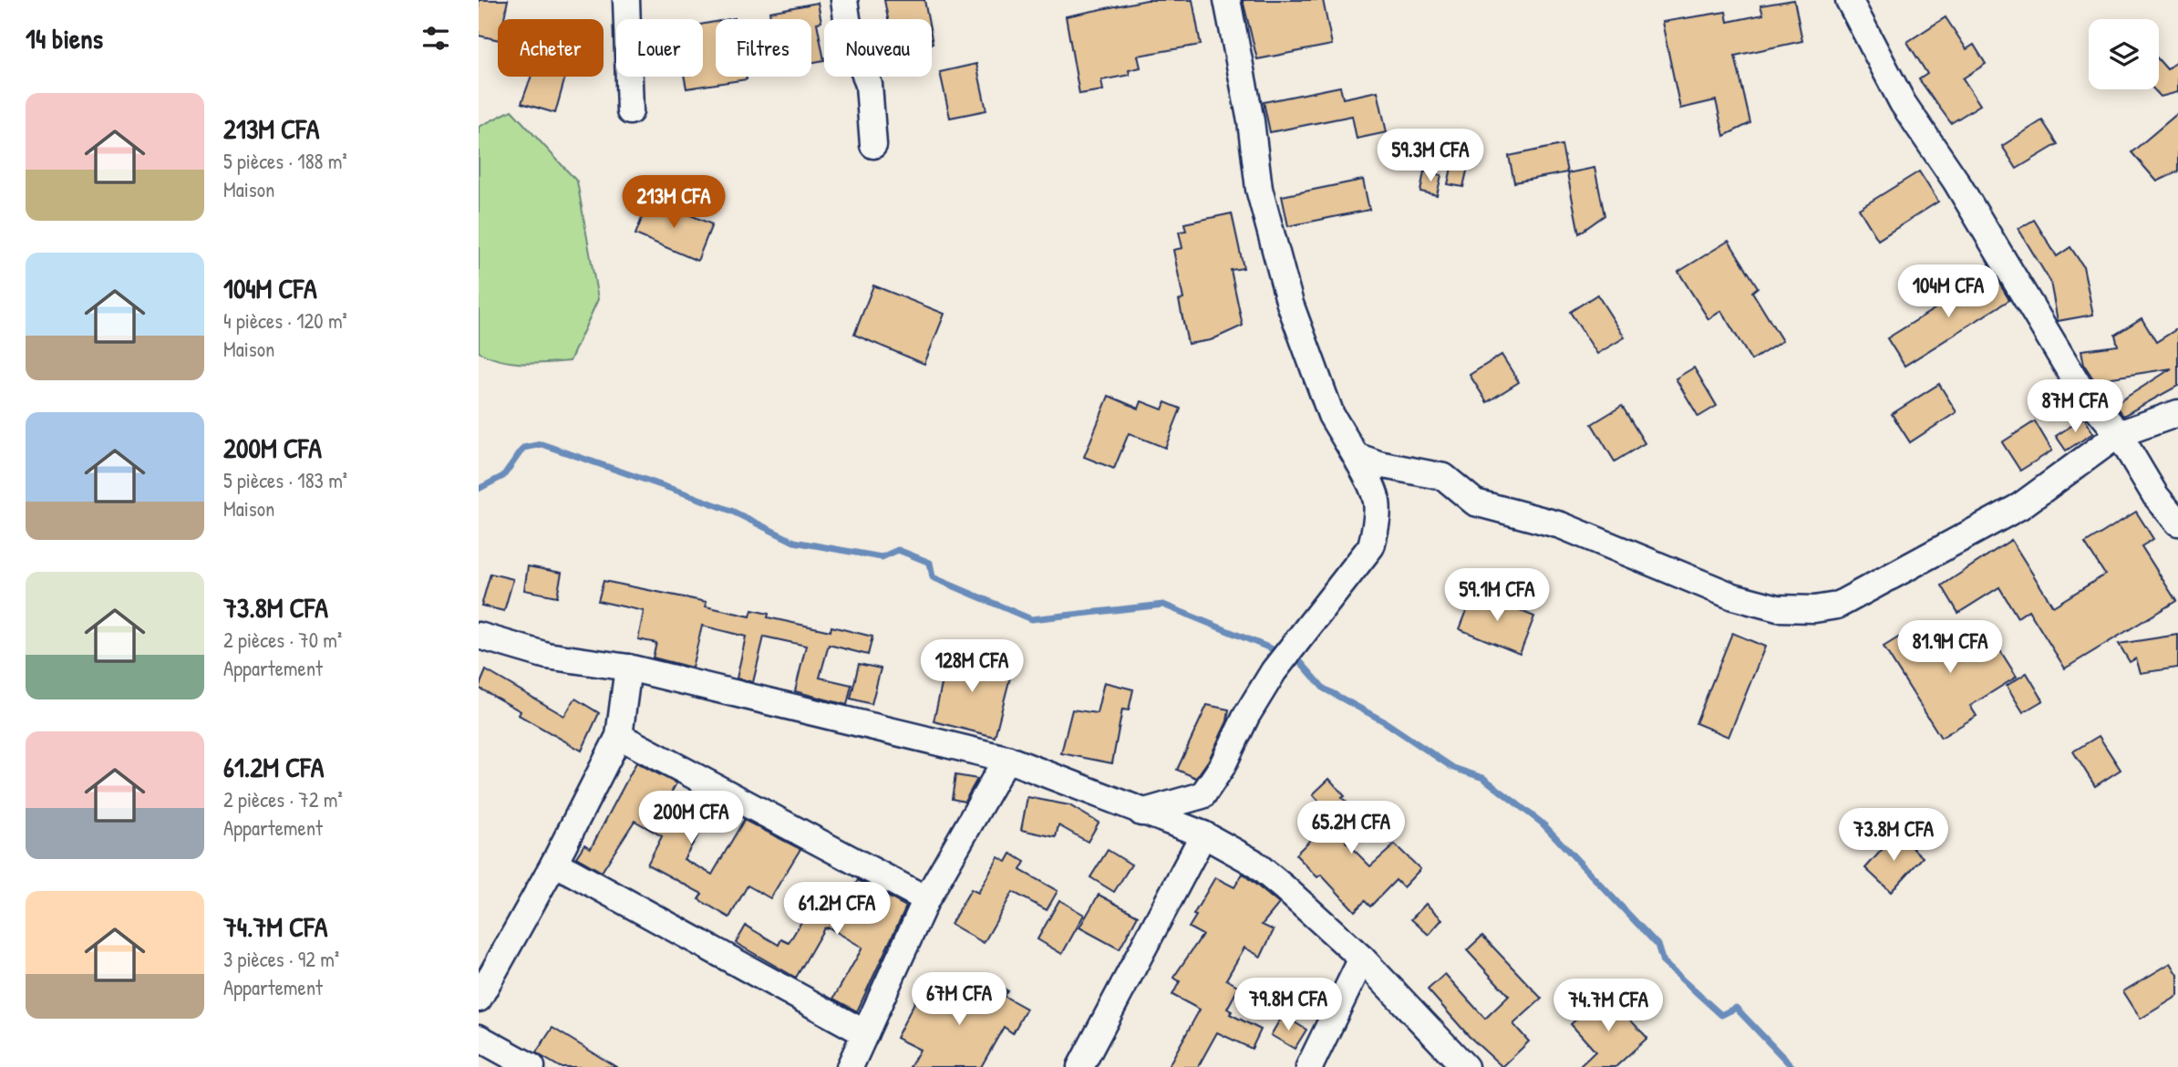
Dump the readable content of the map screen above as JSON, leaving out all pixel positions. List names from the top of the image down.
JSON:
{
  "page": {
    "heading": "14 biens",
    "chip": [
      "Acheter",
      "Louer",
      "Filtres",
      "Nouveau"
    ],
    "list": [
      {
        "name": "213M CFA",
        "note": "5 pièces · 188 m² · Maison"
      },
      {
        "name": "104M CFA",
        "note": "4 pièces · 120 m² · Maison"
      },
      {
        "name": "200M CFA",
        "note": "5 pièces · 183 m² · Maison"
      },
      {
        "name": "73.8M CFA",
        "note": "2 pièces · 70 m² · Appartement"
      },
      {
        "name": "61.2M CFA",
        "note": "2 pièces · 72 m² · Appartement"
      },
      {
        "name": "74.7M CFA",
        "note": "3 pièces · 92 m² · Appartement"
      }
    ],
    "price": [
      "59.3M CFA",
      "213M CFA",
      "104M CFA",
      "87M CFA",
      "59.1M CFA",
      "81.9M CFA",
      "128M CFA",
      "200M CFA",
      "65.2M CFA",
      "73.8M CFA",
      "61.2M CFA",
      "67M CFA",
      "79.8M CFA",
      "74.7M CFA"
    ]
  }
}
